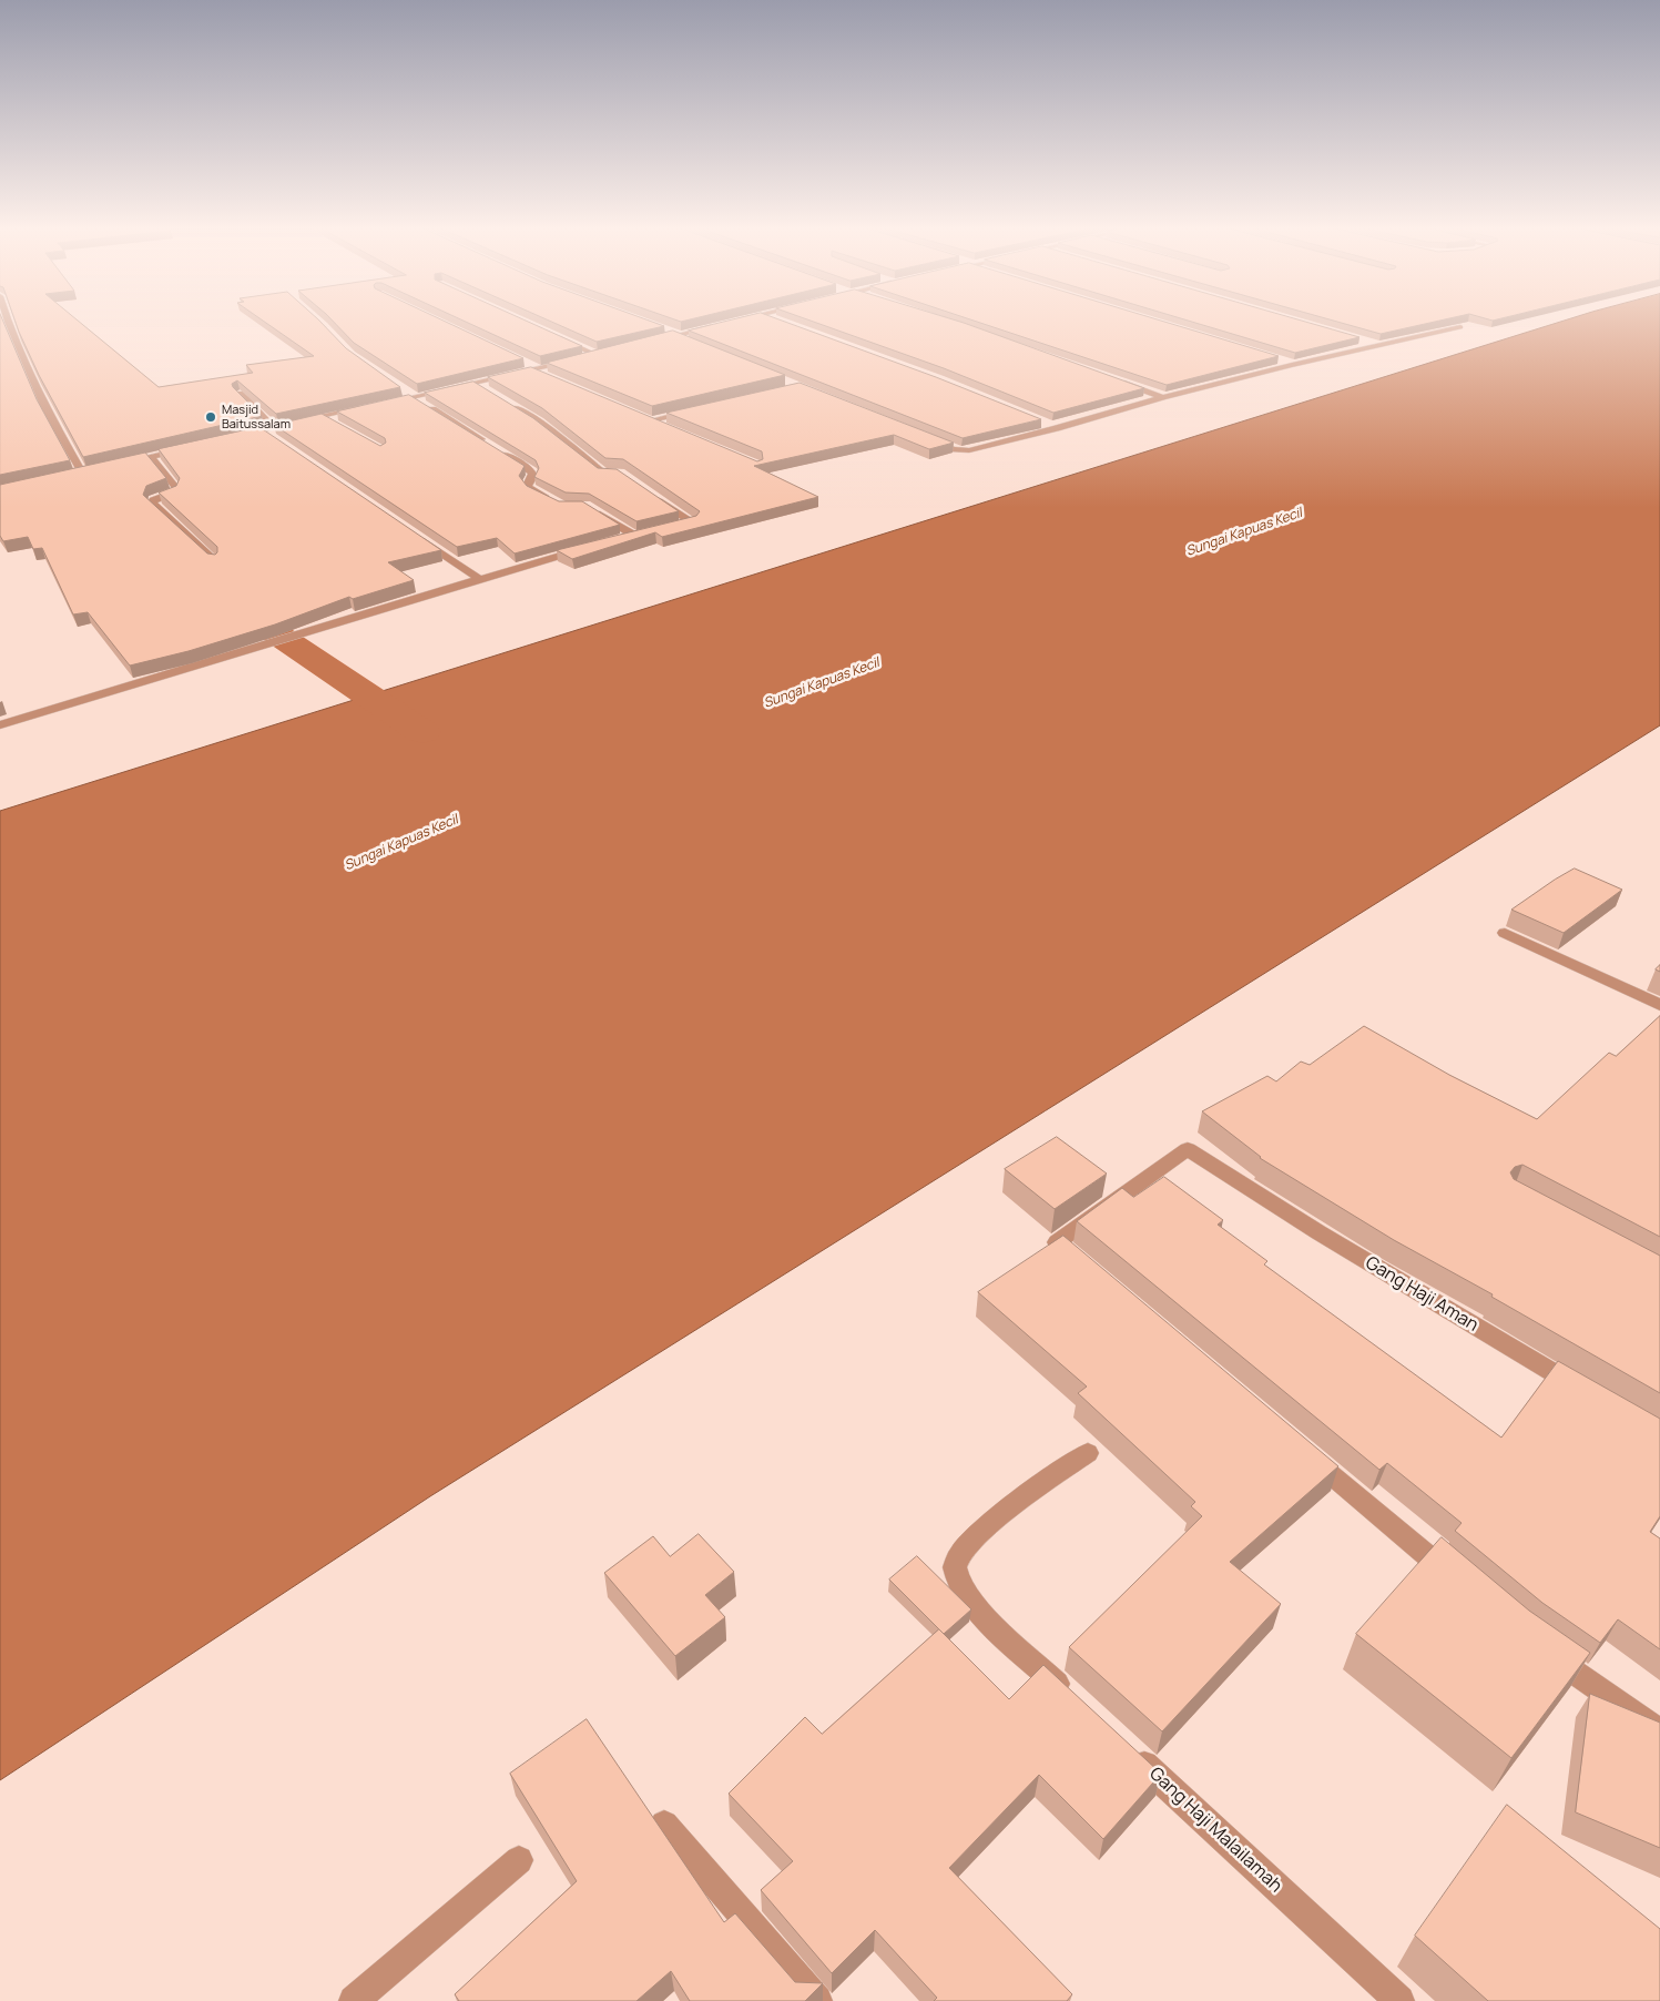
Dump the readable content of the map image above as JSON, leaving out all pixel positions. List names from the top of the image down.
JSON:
{
  "streets": {
    "street": ["Gang Haji Aman", "Gang Haji Malailamah"]
  },
  "water": ["Sungai Kapuas Kecil"],
  "places": ["Masjid Baitussalam"]
}
